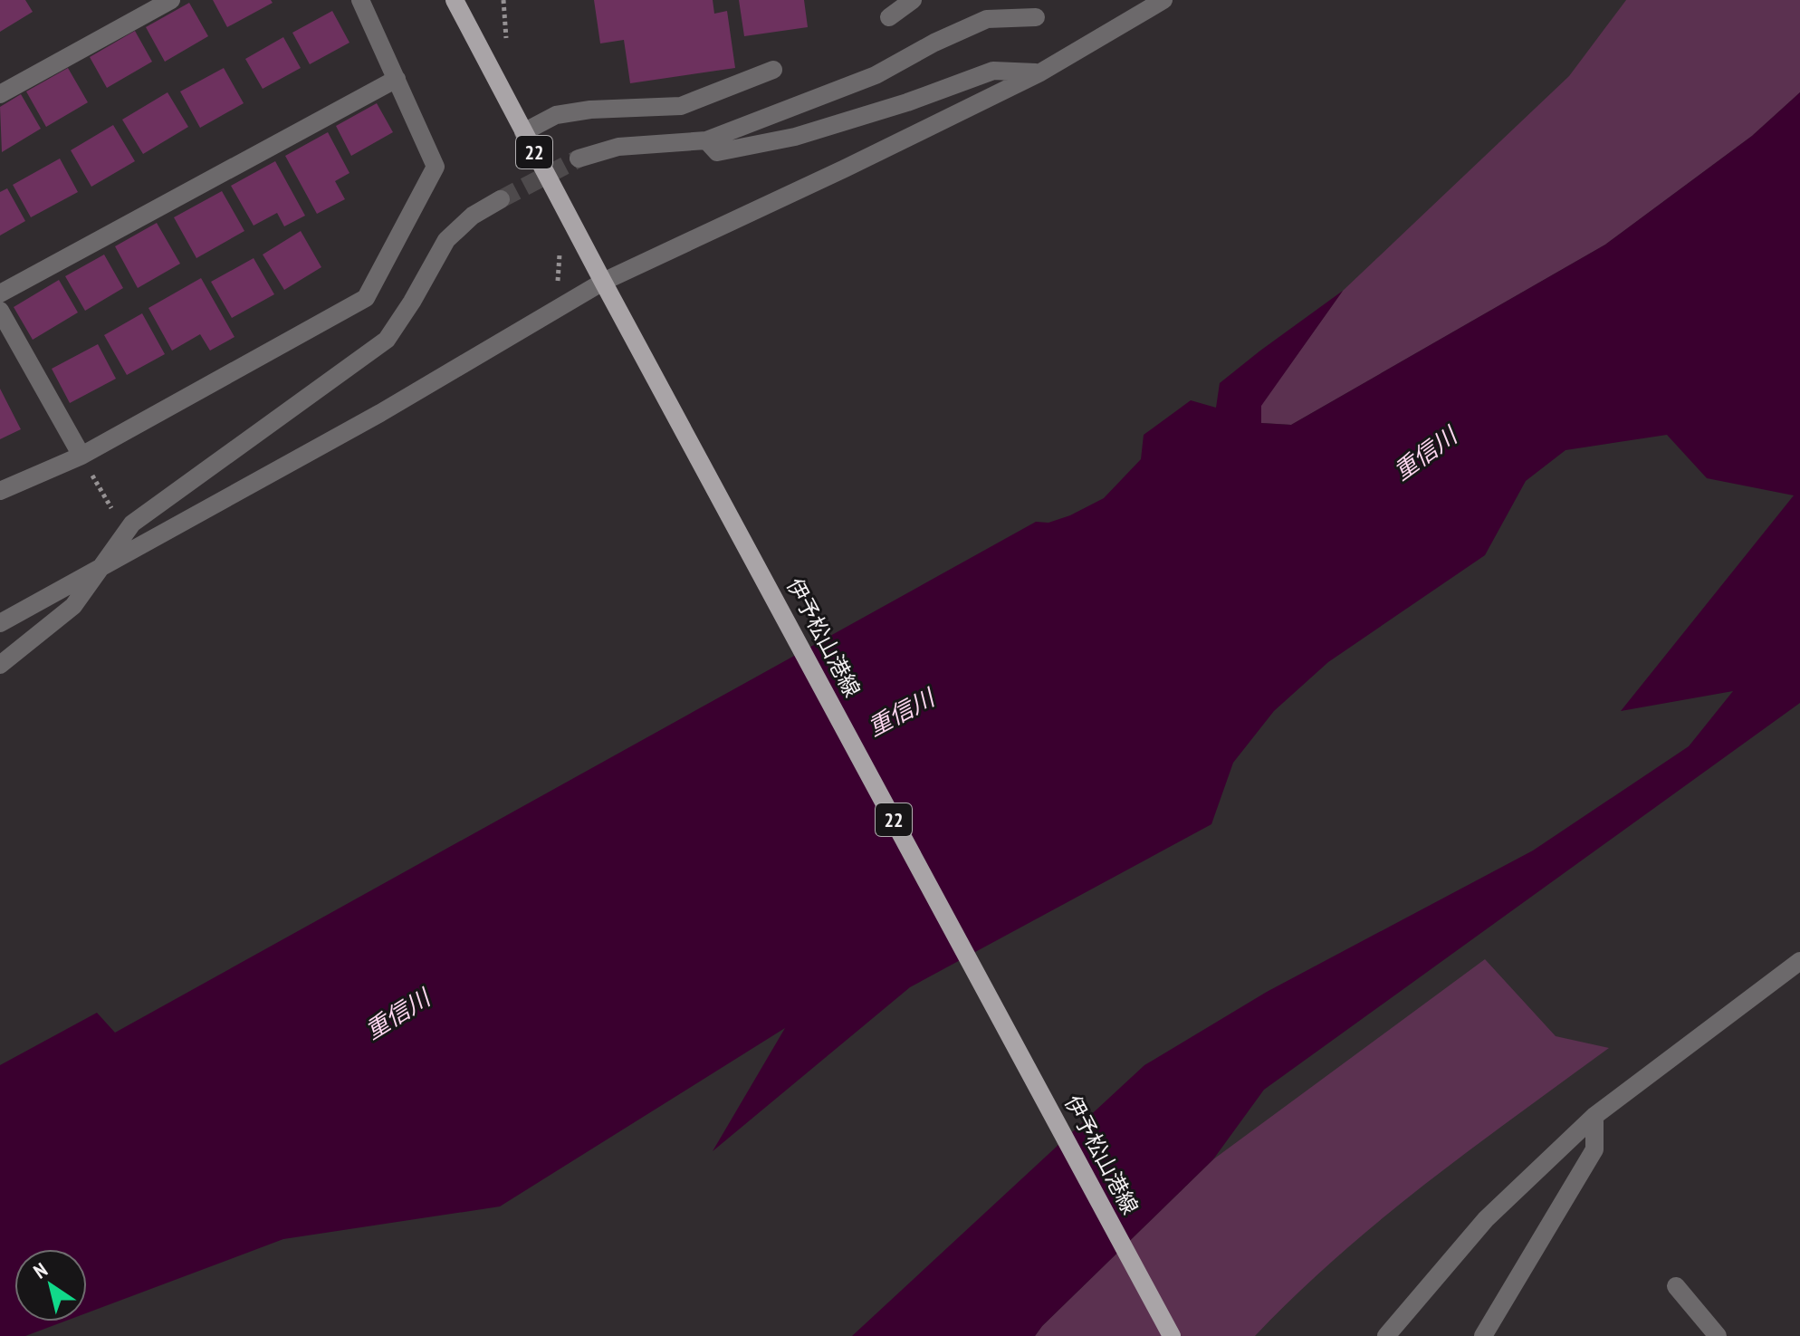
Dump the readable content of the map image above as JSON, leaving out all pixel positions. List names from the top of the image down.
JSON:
{
  "streets": {
    "main road": ["22", "伊予松山港線"]
  },
  "water": ["重信川"],
  "north": "top left"
}
